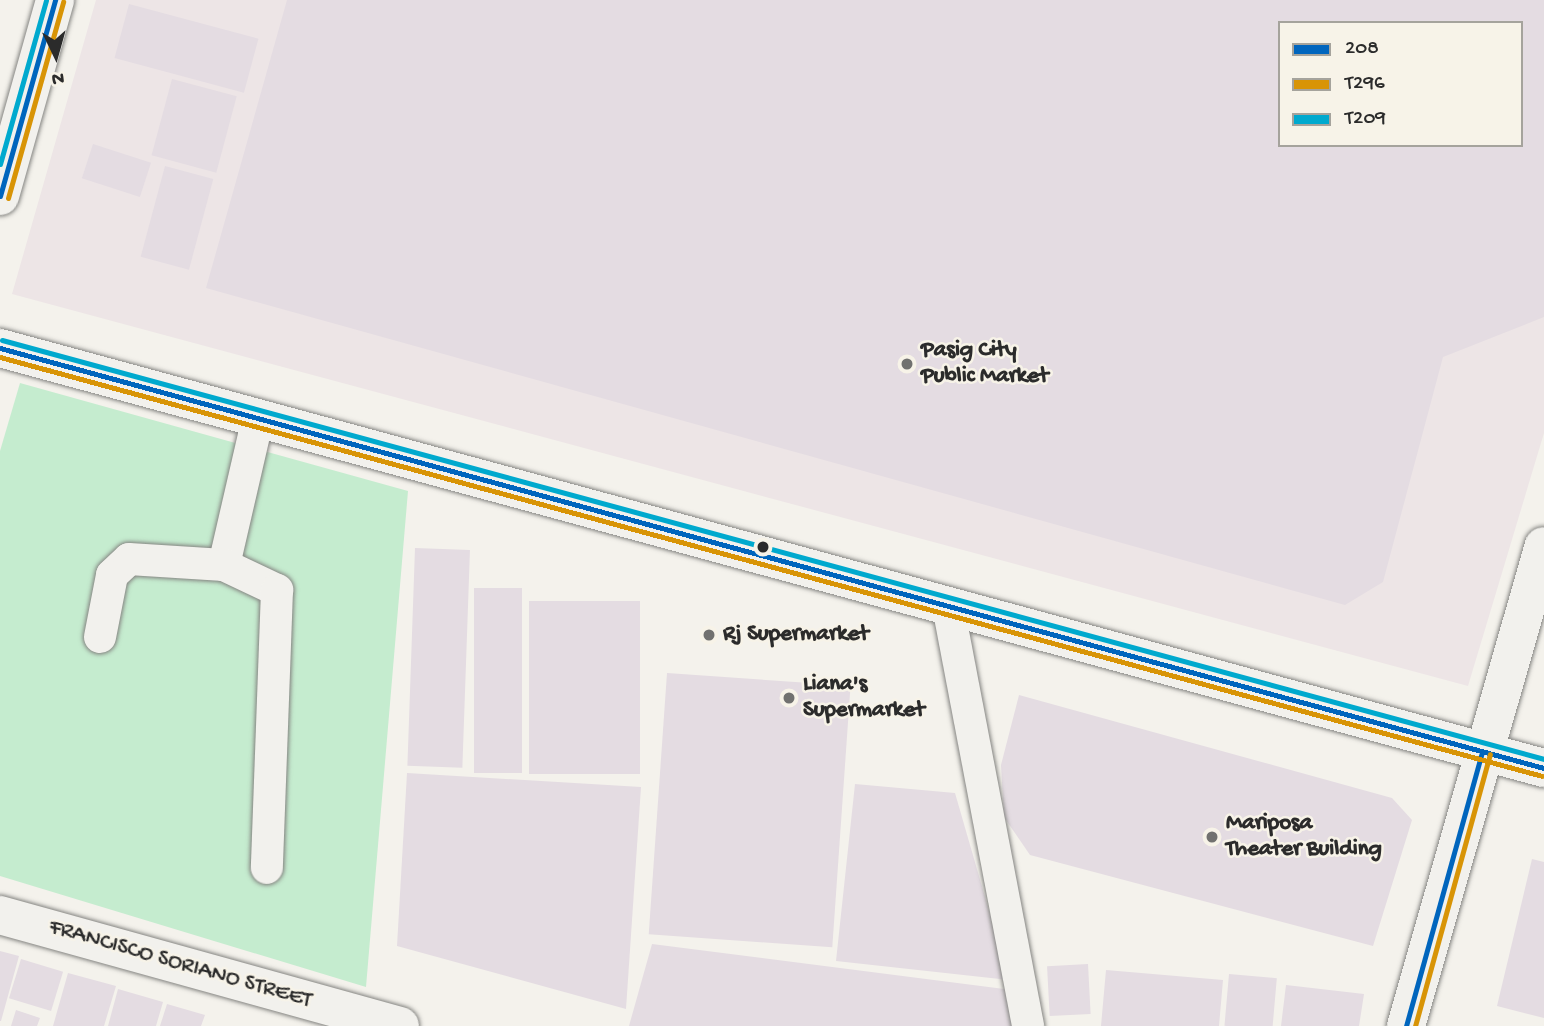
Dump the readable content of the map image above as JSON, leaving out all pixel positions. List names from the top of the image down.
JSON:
{
  "streets": {
    "main road": ["FRANCISCO SORIANO STREET"]
  },
  "places": [
    "Pasig City Public Market",
    "Rj Supermarket",
    "Liana's Supermarket",
    "Mariposa Theater Building"
  ],
  "lines": ["transit line 208", "transit line T209", "transit line T296"],
  "legend": ["208", "T296", "T209"],
  "north": "bottom"
}
